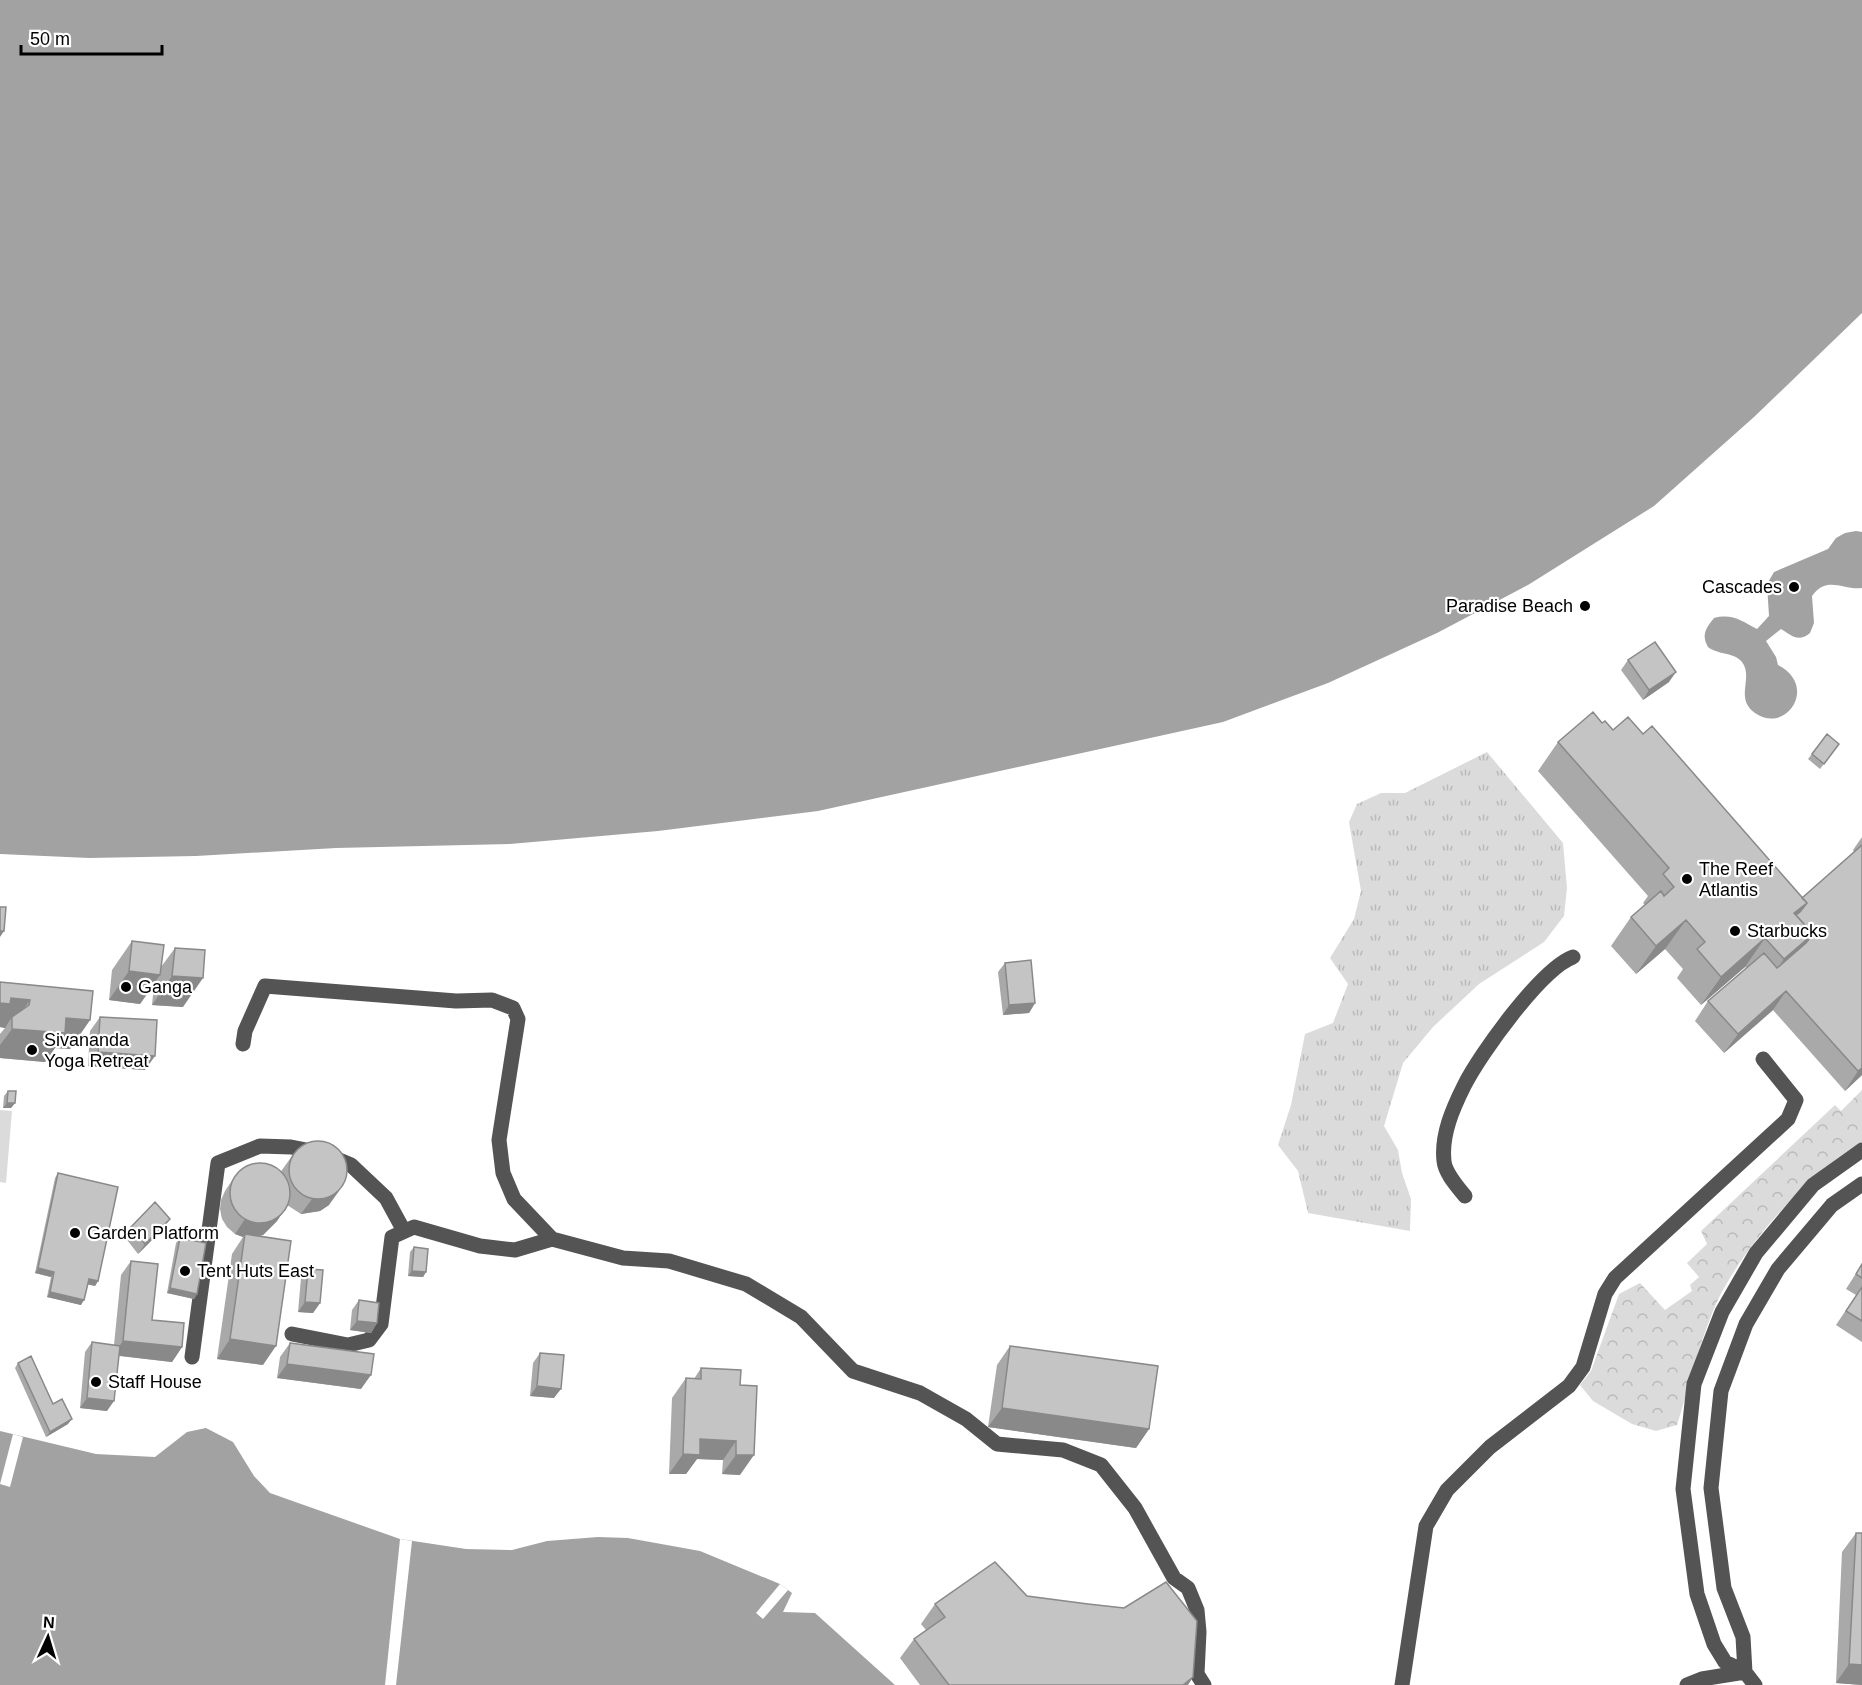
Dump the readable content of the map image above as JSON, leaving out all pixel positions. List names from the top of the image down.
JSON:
{
  "places": [
    "Cascades",
    "Paradise Beach",
    "The Reef Atlantis",
    "Starbucks",
    "Ganga",
    "Sivananda Yoga Retreat",
    "Garden Platform",
    "Tent Huts East",
    "Staff House"
  ],
  "scale_bar": "50 m",
  "north": "top"
}
